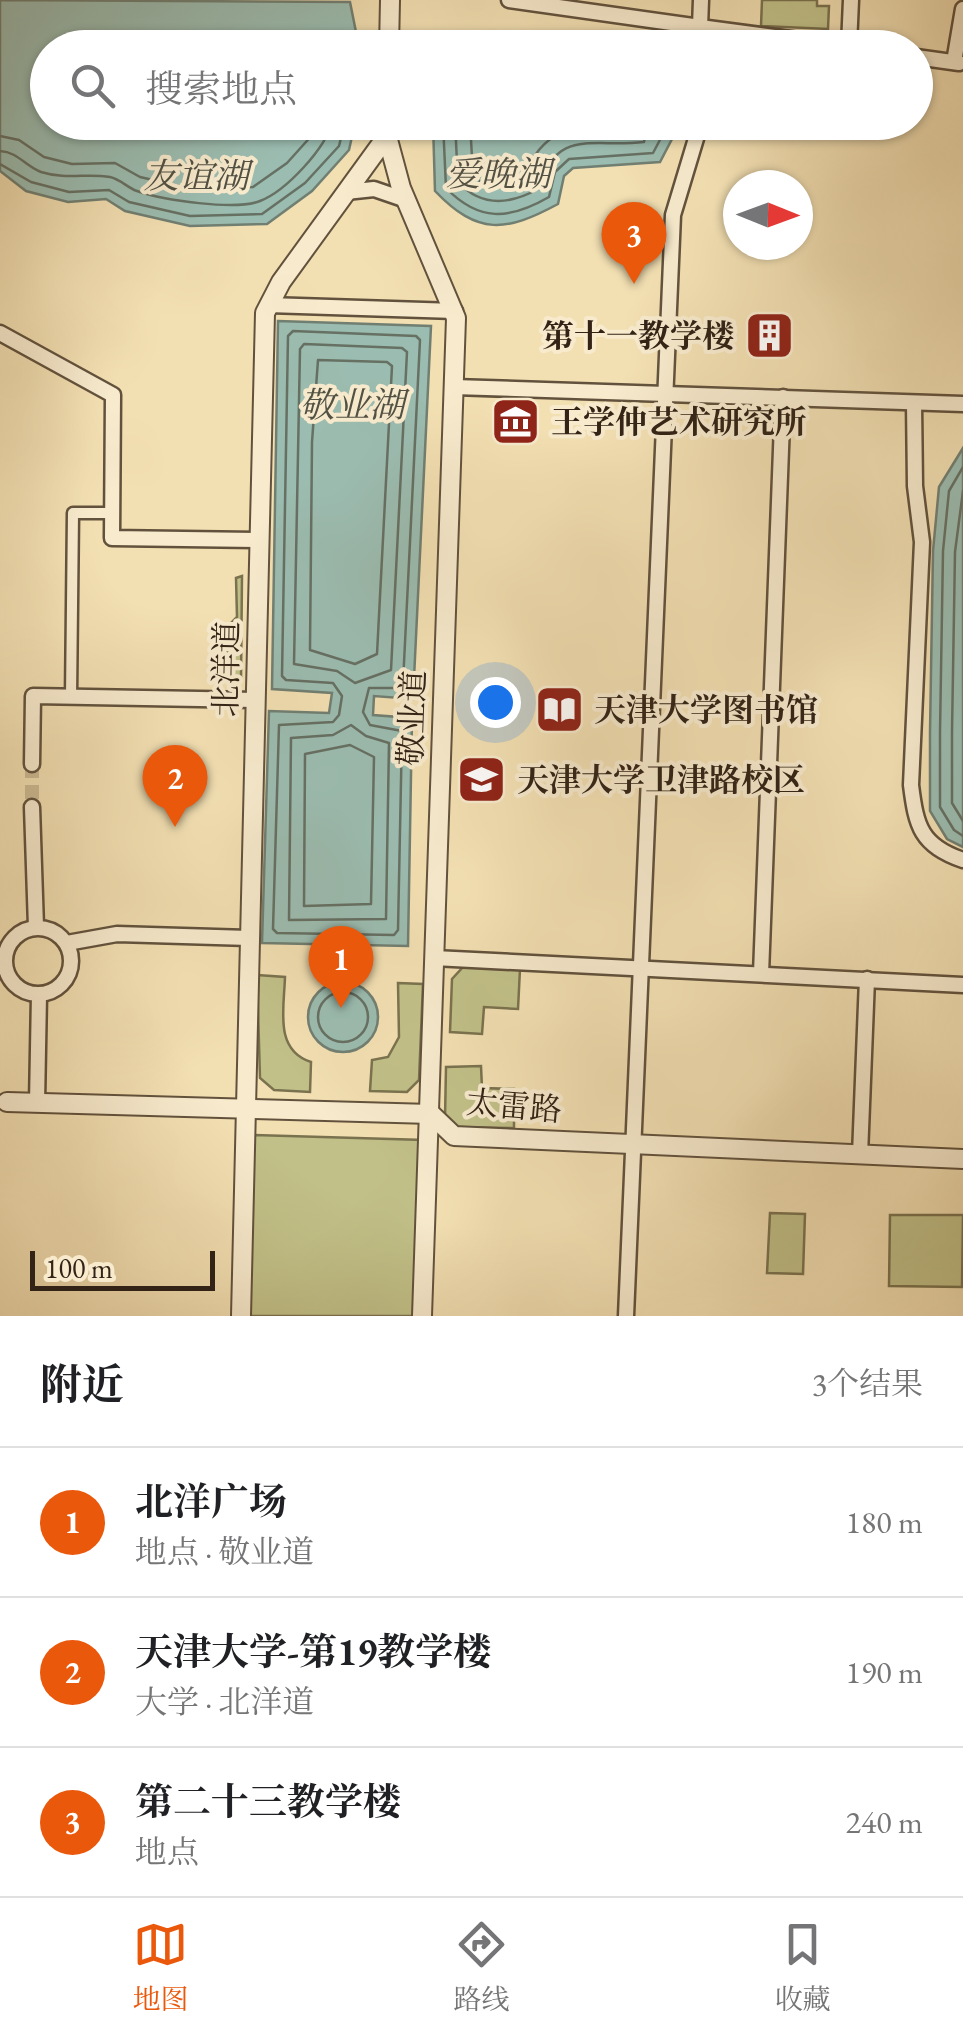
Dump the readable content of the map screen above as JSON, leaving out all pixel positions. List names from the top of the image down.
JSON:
{
  "streets": {
    "street": ["北洋道", "敬业道", "太雷路"]
  },
  "crossings": [
    ["北洋道", "太雷路"],
    ["敬业道", "太雷路"]
  ],
  "water": ["爱晚湖", "友谊湖", "敬业湖"],
  "places": {
    "building": ["第十一教学楼"],
    "museum": ["王学仲艺术研究所"],
    "library": ["天津大学图书馆"],
    "school or university": ["天津大学卫津路校区"]
  },
  "scale_bar": "100 m",
  "north": "right",
  "page": {
    "search": "搜索地点",
    "pins": ["3", "2", "1"],
    "scale": "100 m",
    "heading": ["附近", "3个结果"],
    "list": [
      {
        "mark": "1",
        "name": "北洋广场",
        "note": "地点 · 敬业道",
        "value": "180 m"
      },
      {
        "mark": "2",
        "name": "天津大学-第19教学楼",
        "note": "大学 · 北洋道",
        "value": "190 m"
      },
      {
        "mark": "3",
        "name": "第二十三教学楼",
        "note": "地点",
        "value": "240 m"
      }
    ],
    "nav": ["地图", "路线", "收藏"]
  }
}
